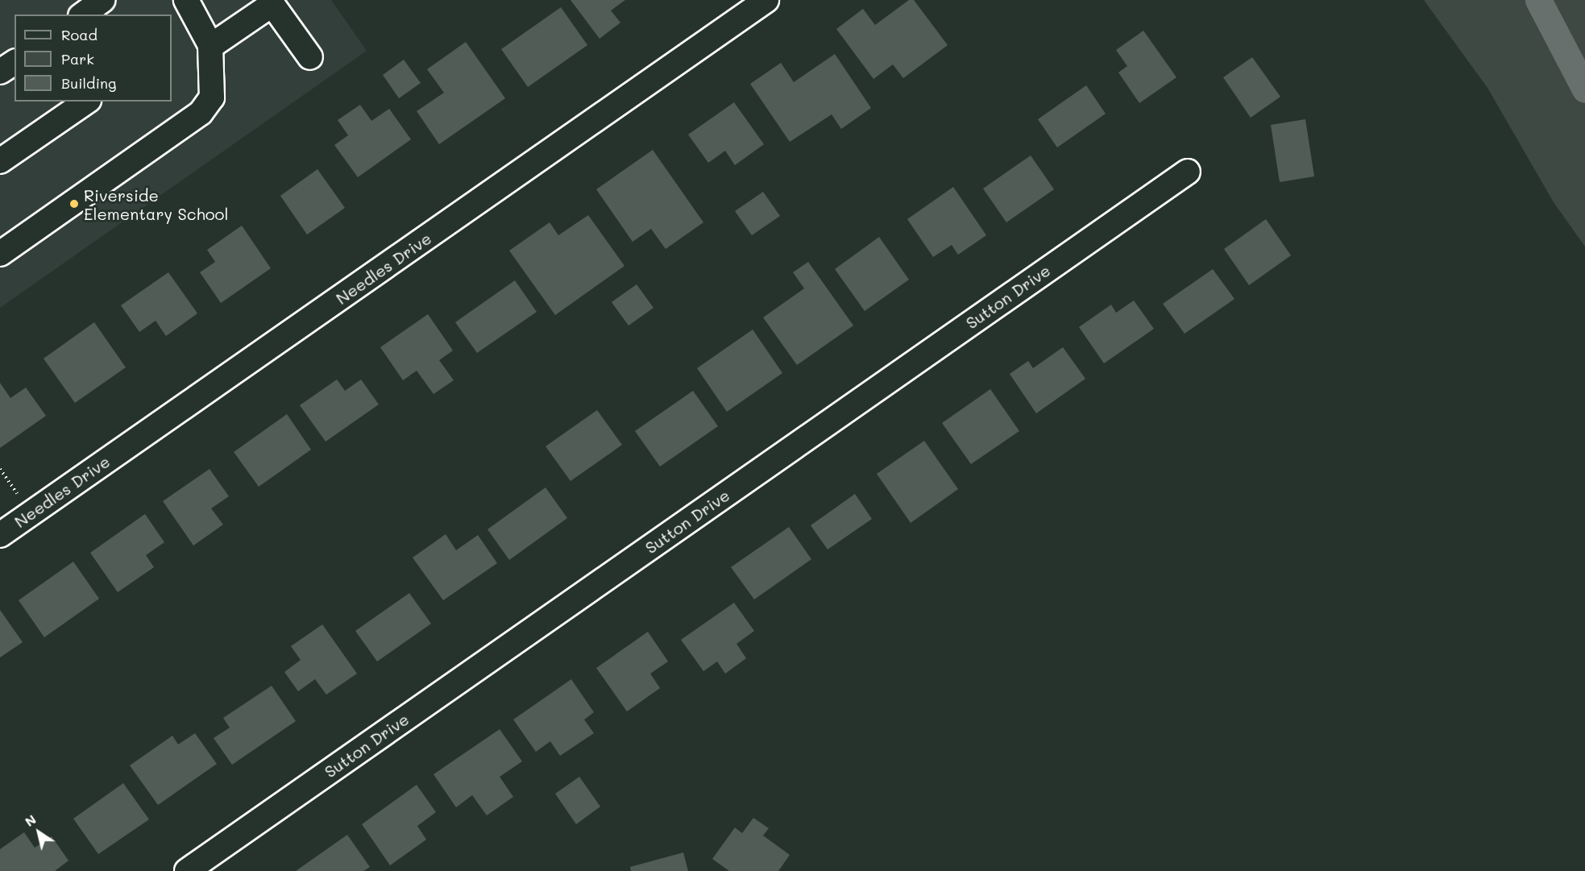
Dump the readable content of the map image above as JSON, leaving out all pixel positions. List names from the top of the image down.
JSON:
{
  "streets": {
    "street": ["Needles Drive", "Sutton Drive"]
  },
  "places": ["Riverside Elementary School"],
  "legend": ["Road", "Park", "Building"],
  "north": "top left"
}
